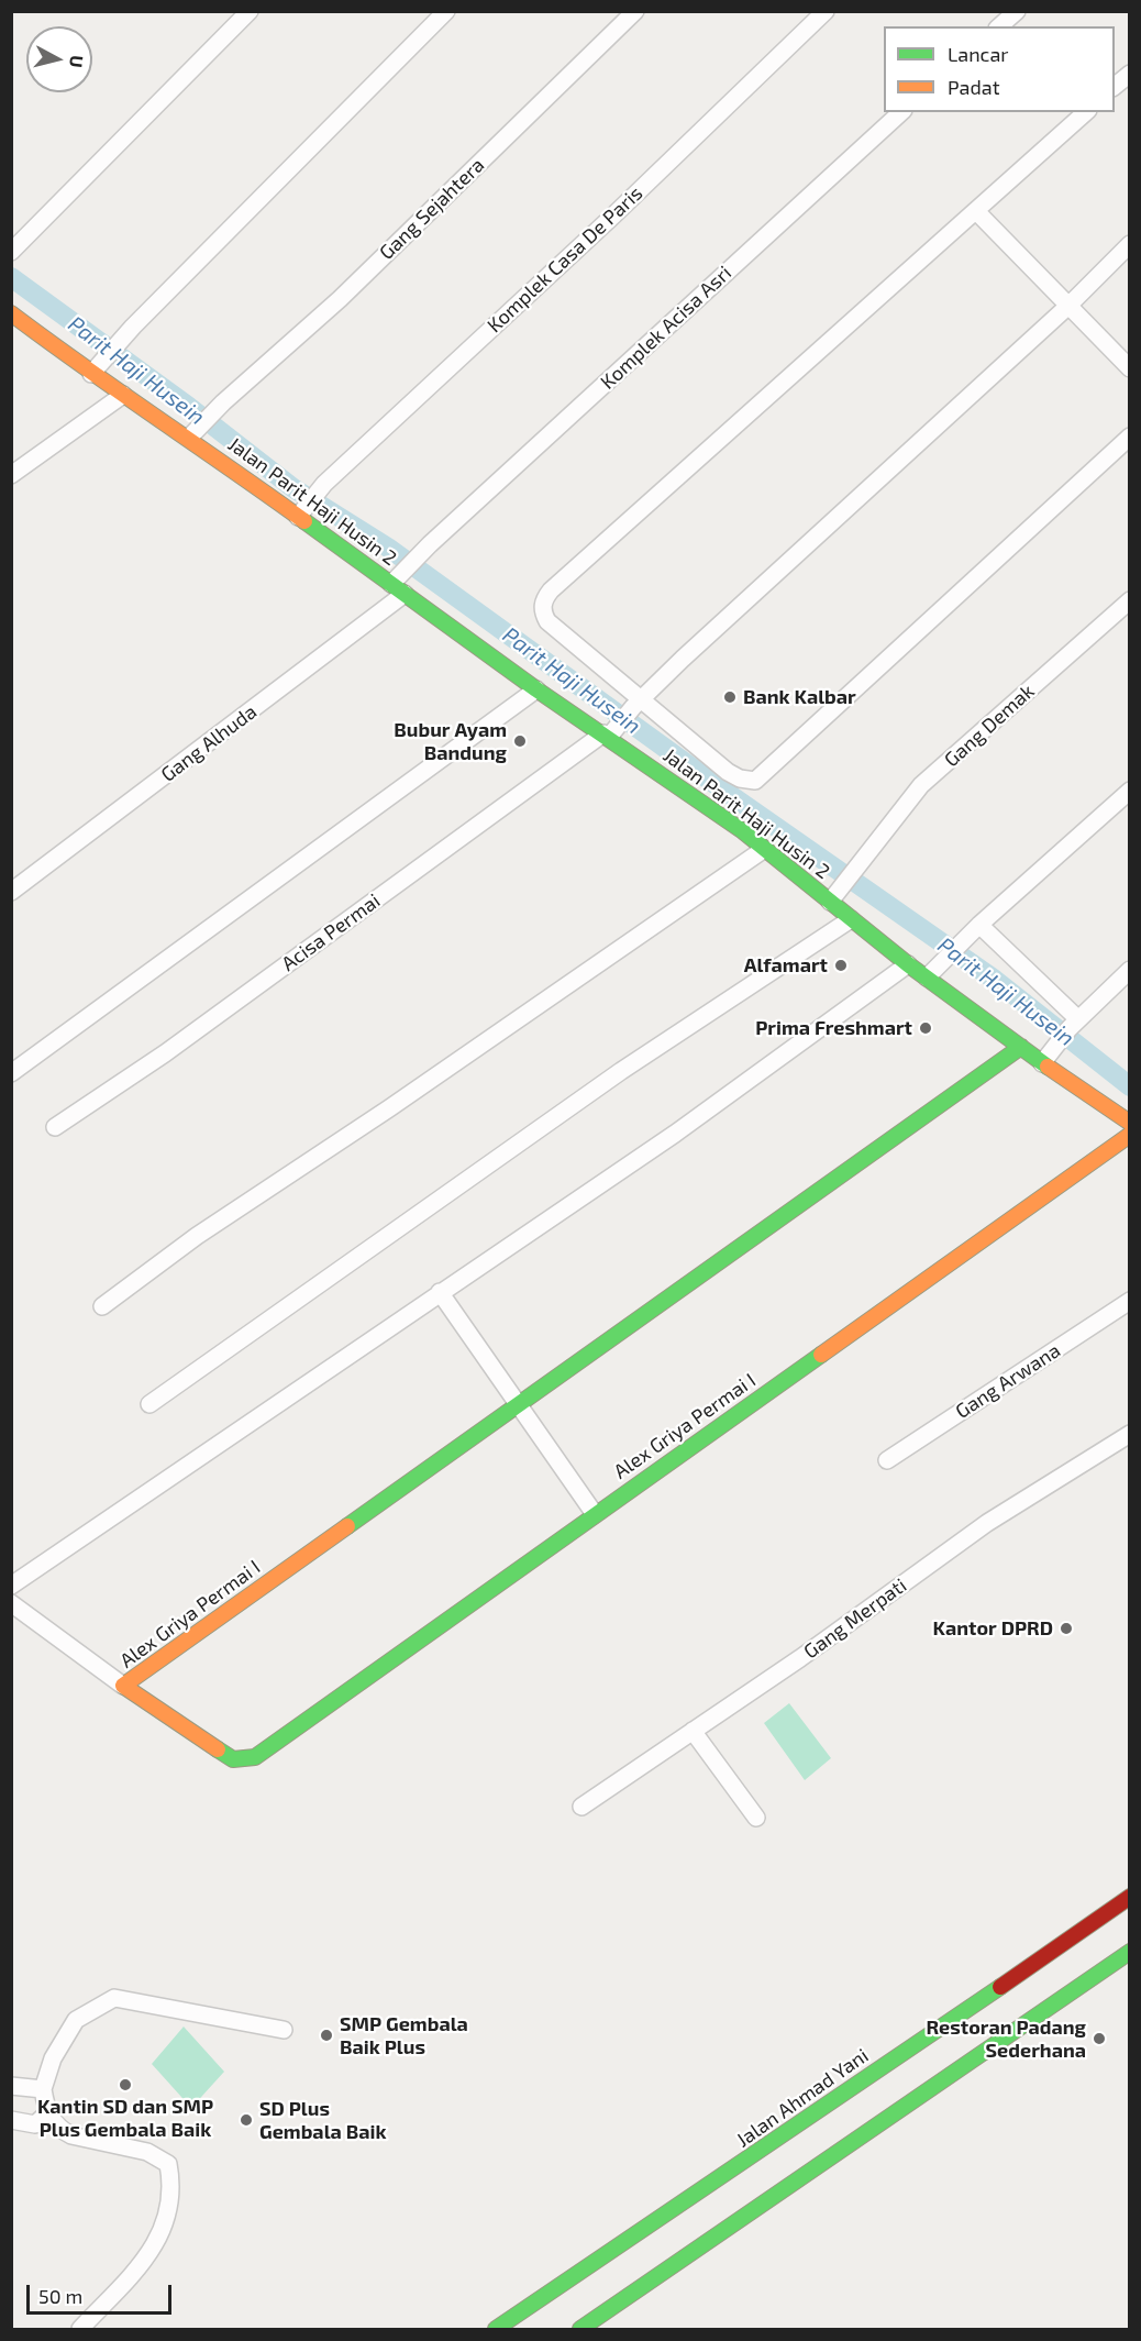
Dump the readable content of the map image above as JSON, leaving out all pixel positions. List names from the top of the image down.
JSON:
{
  "streets": {
    "main road": ["Jalan Parit Haji Husin 2", "Alex Griya Permai I", "Jalan Ahmad Yani"],
    "street": [
      "Gang Sejahtera",
      "Komplek Casa De Paris",
      "Komplek Acisa Asri",
      "Gang Demak",
      "Gang Alhuda",
      "Acisa Permai",
      "Gang Arwana",
      "Gang Merpati"
    ]
  },
  "crossings": [
    ["Gang Sejahtera", "Jalan Parit Haji Husin 2"],
    ["Komplek Casa De Paris", "Jalan Parit Haji Husin 2"],
    ["Komplek Acisa Asri", "Jalan Parit Haji Husin 2"],
    ["Komplek Acisa Asri", "Gang Alhuda"],
    ["Jalan Parit Haji Husin 2", "Gang Demak"],
    ["Jalan Parit Haji Husin 2", "Gang Alhuda"],
    ["Jalan Parit Haji Husin 2", "Acisa Permai"],
    ["Jalan Parit Haji Husin 2", "Alex Griya Permai I"]
  ],
  "water": ["Parit Haji Husein"],
  "places": [
    "Bank Kalbar",
    "Bubur Ayam Bandung",
    "Alfamart",
    "Prima Freshmart",
    "Kantor DPRD",
    "SMP Gembala Baik Plus",
    "Restoran Padang Sederhana",
    "Kantin SD dan SMP Plus Gembala Baik",
    "SD Plus Gembala Baik"
  ],
  "legend": ["Lancar", "Padat"],
  "scale_bar": "50 m",
  "north": "right"
}
